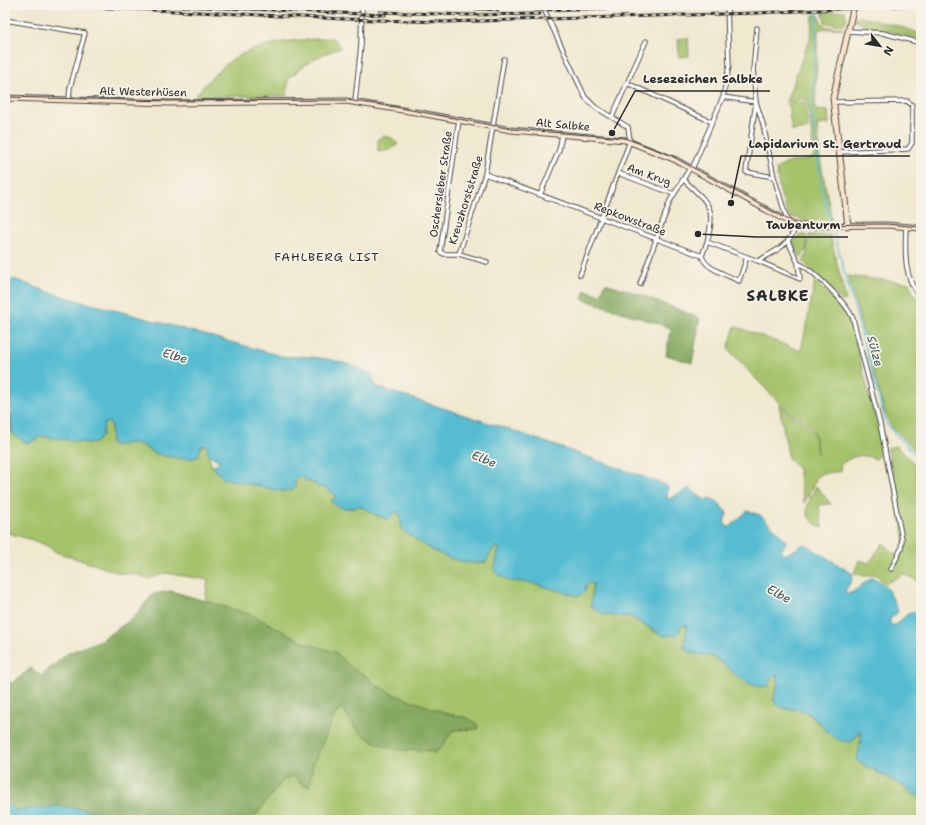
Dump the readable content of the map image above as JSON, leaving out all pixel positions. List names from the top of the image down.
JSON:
{
  "streets": {
    "main road": ["Alt Westerhüsen", "Alt Salbke"],
    "street": [
      "Am Krug",
      "Oschersleber Straße",
      "Kreuzhorststraße",
      "Repkowstraße"
    ]
  },
  "crossings": [
    ["Alt Westerhüsen", "Alt Salbke"],
    ["Alt Salbke", "Oschersleber Straße"],
    ["Alt Salbke", "Kreuzhorststraße"],
    ["Oschersleber Straße", "Kreuzhorststraße"],
    ["Kreuzhorststraße", "Repkowstraße"]
  ],
  "districts": ["FAHLBERG LIST", "SALBKE"],
  "water": ["Sülze", "Elbe"],
  "places": ["Lesezeichen Salbke", "Lapidarium St. Gertraud", "Taubenturm"],
  "north": "bottom right"
}
